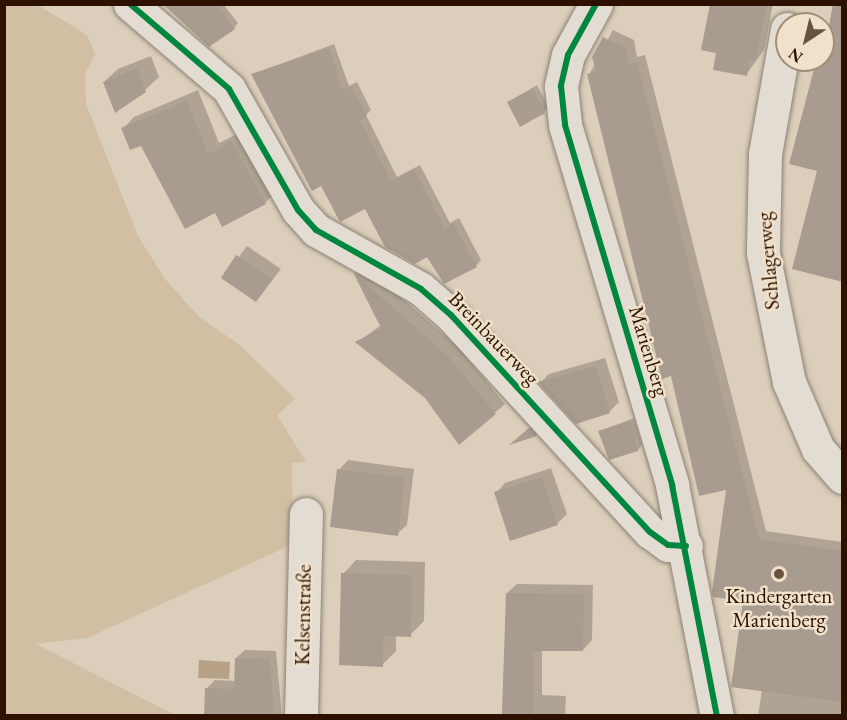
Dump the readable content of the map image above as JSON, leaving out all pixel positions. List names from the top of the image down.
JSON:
{
  "streets": {
    "street": [
      "Schlagerweg",
      "Breinbauerweg",
      "Marienberg",
      "Kelsenstraße"
    ]
  },
  "crossings": [
    ["Breinbauerweg", "Marienberg"]
  ],
  "places": ["Kindergarten Marienberg"],
  "north": "bottom left"
}
